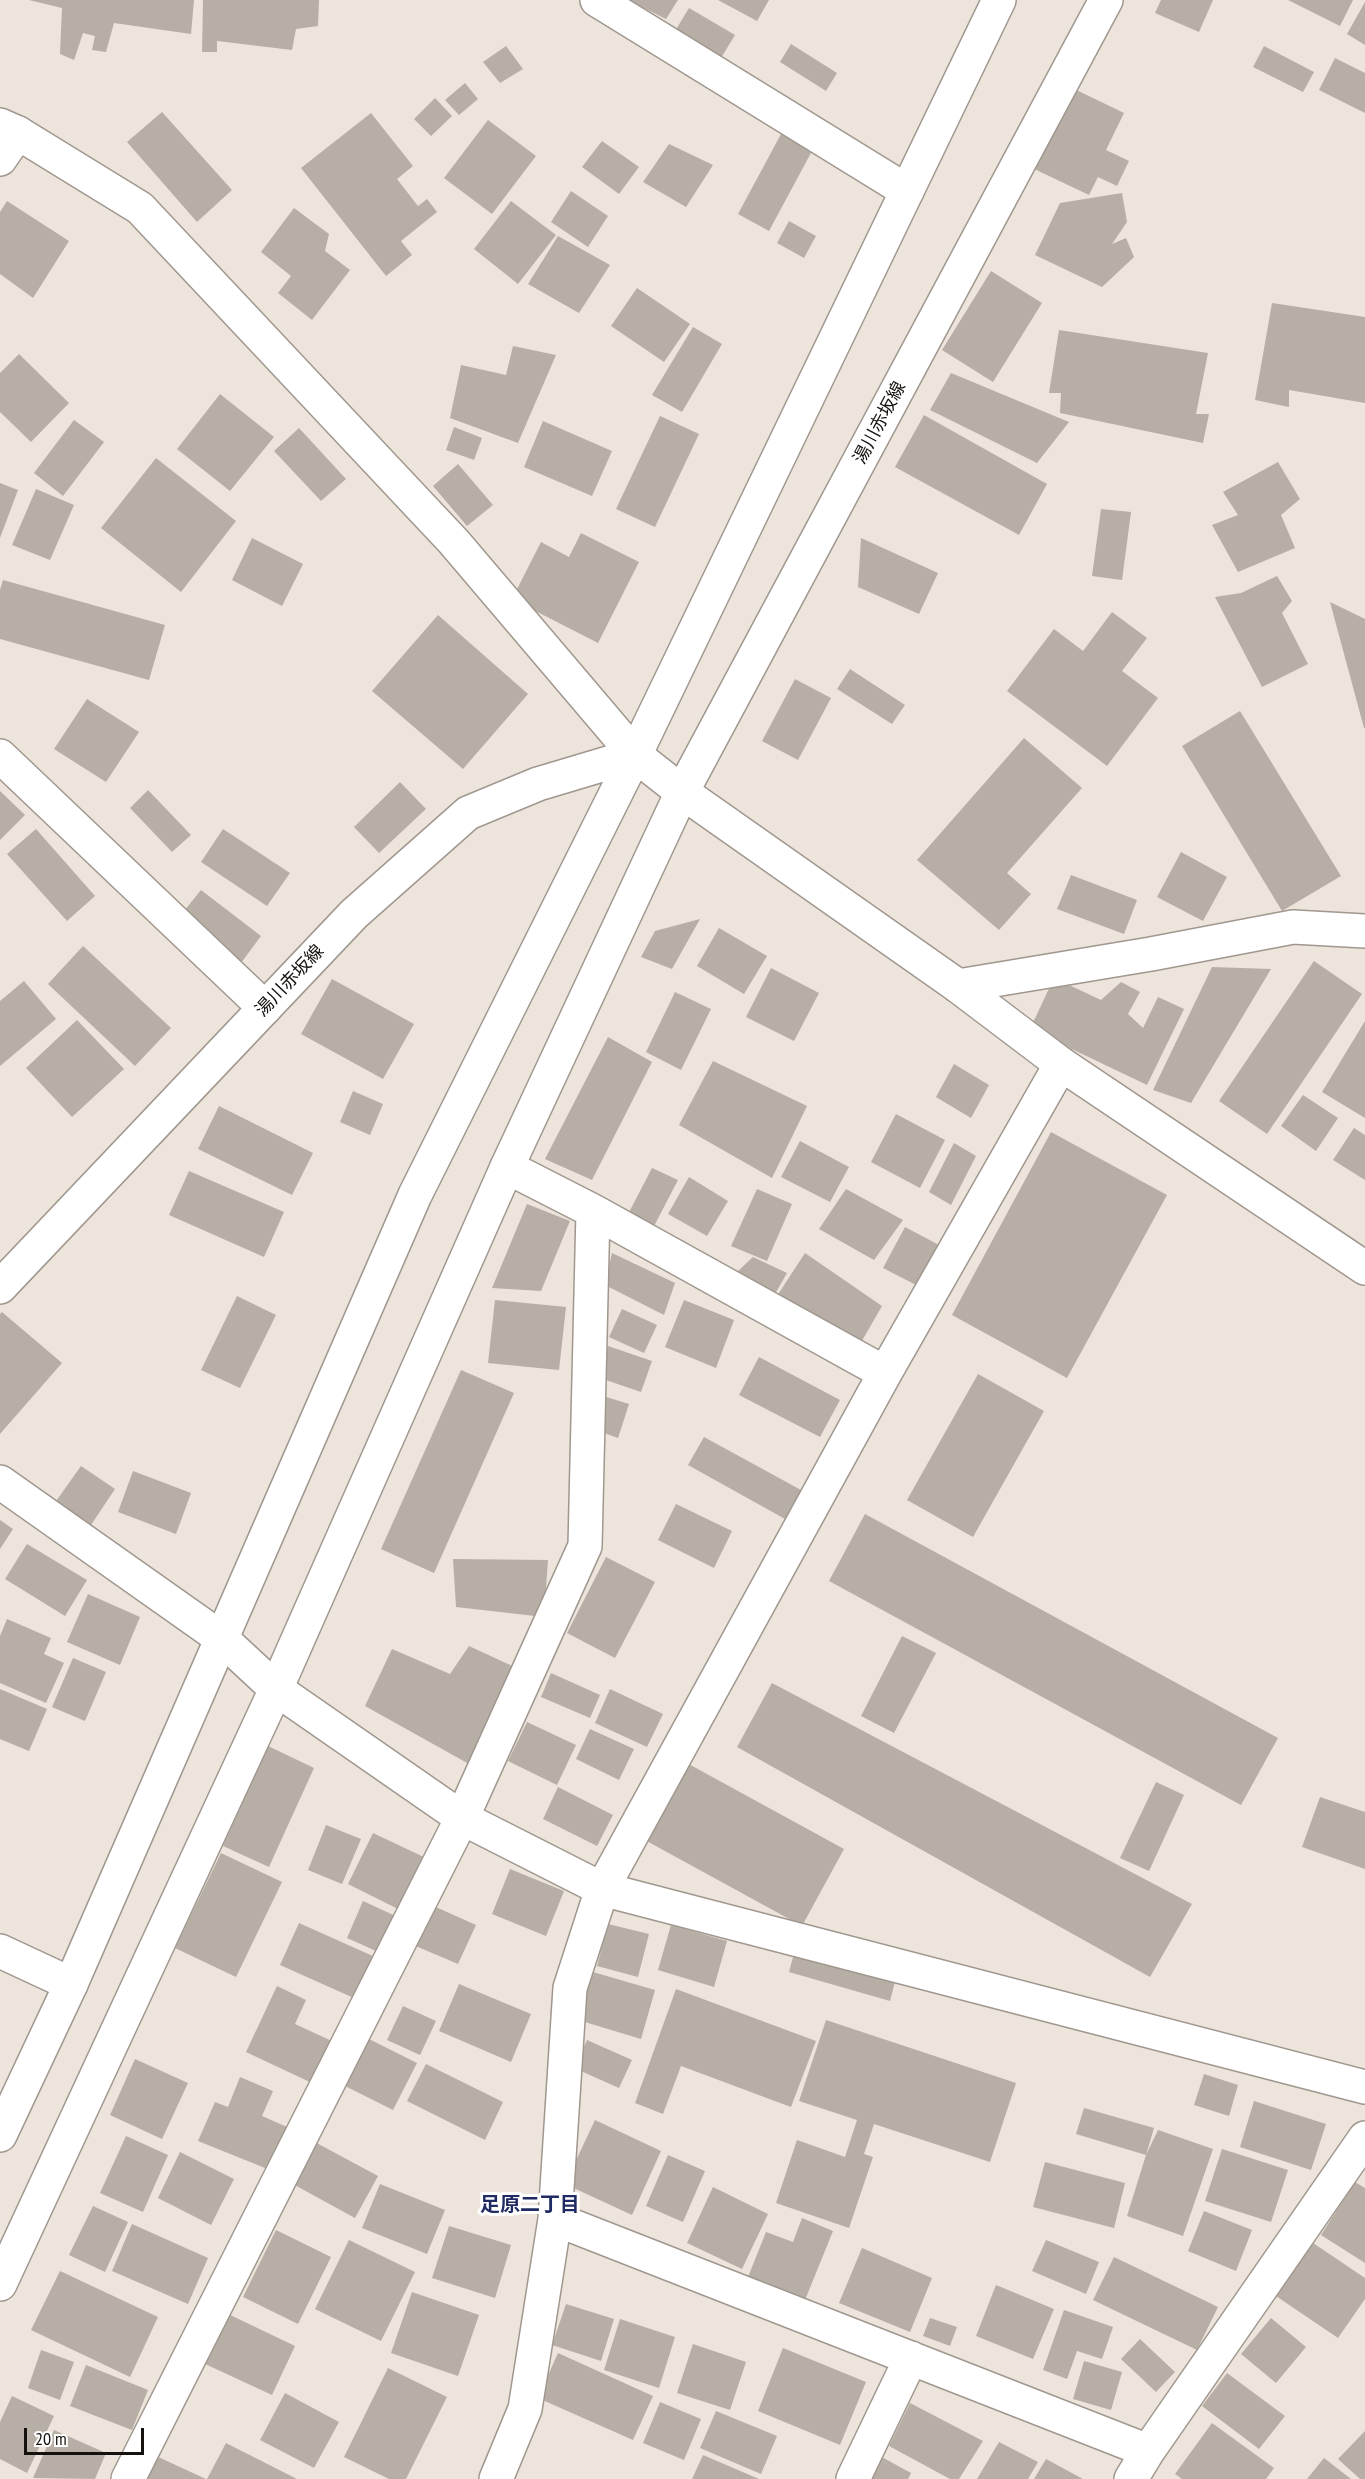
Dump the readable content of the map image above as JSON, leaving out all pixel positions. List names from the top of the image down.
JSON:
{
  "streets": {
    "street": ["湯川赤坂線"]
  },
  "districts": ["足原二丁目"],
  "scale_bar": "20 m"
}
